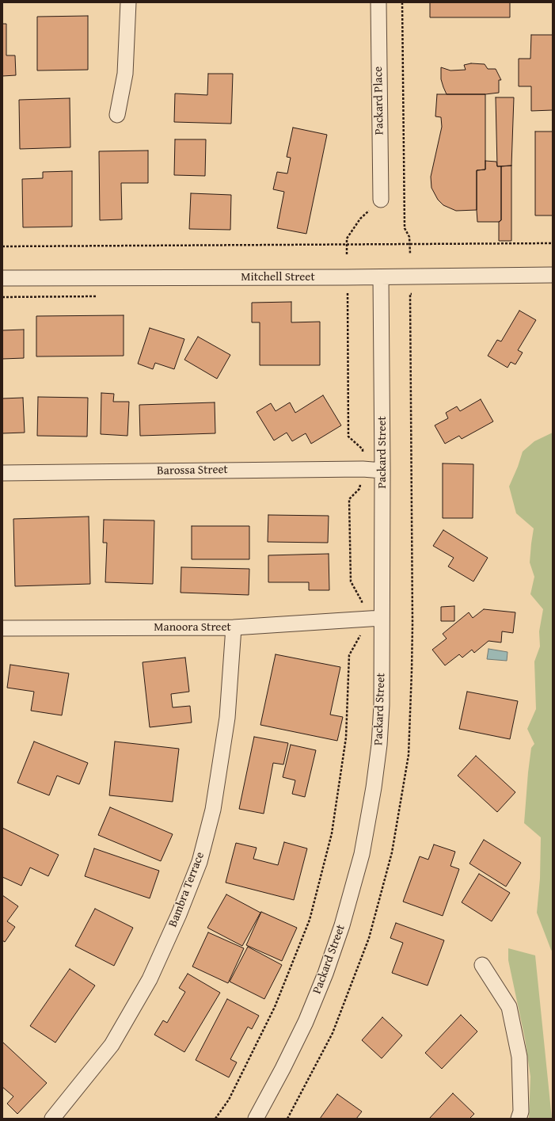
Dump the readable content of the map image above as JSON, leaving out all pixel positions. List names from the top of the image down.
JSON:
{
  "streets": {
    "street": [
      "Packard Place",
      "Mitchell Street",
      "Packard Street",
      "Barossa Street",
      "Manoora Street",
      "Bambra Terrace"
    ]
  },
  "crossings": [
    ["Mitchell Street", "Packard Street"],
    ["Packard Street", "Barossa Street"],
    ["Packard Street", "Manoora Street"],
    ["Manoora Street", "Bambra Terrace"]
  ]
}
